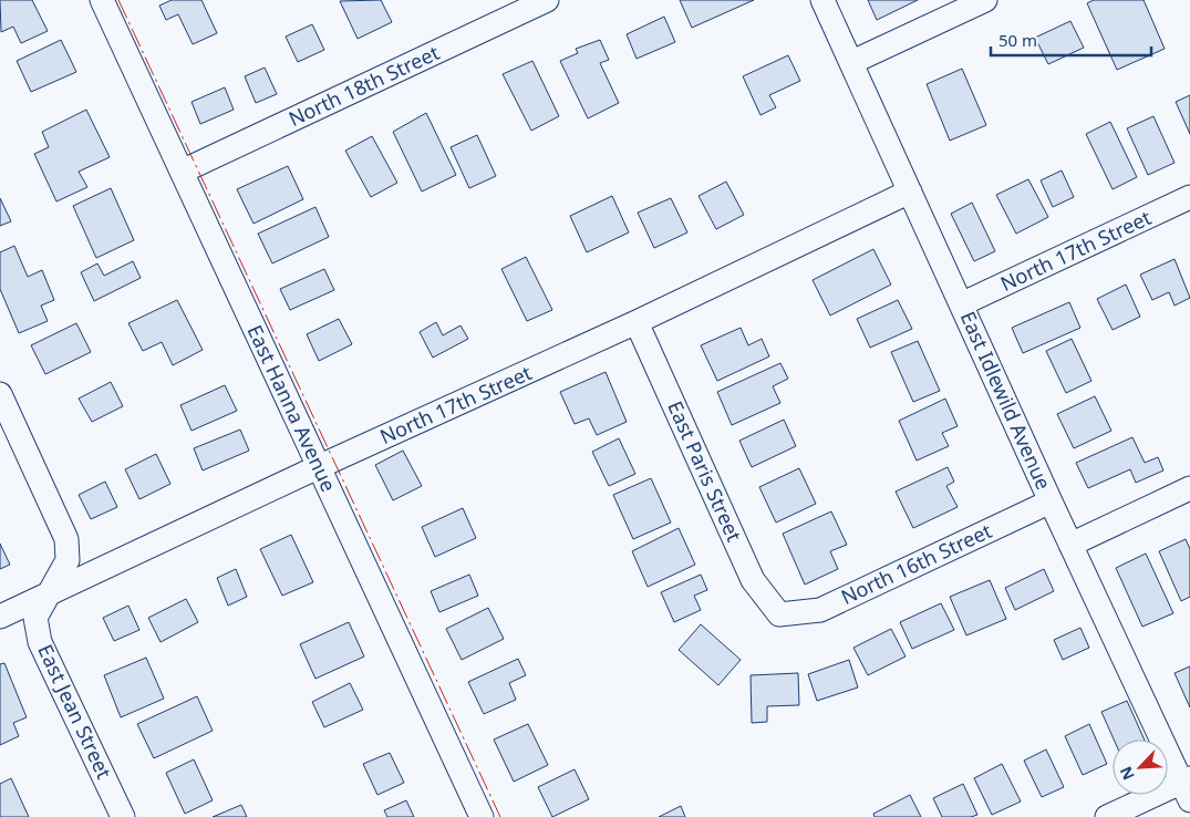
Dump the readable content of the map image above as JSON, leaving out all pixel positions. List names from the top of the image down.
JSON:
{
  "streets": {
    "street": [
      "North 18th Street",
      "North 17th Street",
      "East Idlewild Avenue",
      "East Hanna Avenue",
      "East Paris Street",
      "North 16th Street",
      "East Jean Street"
    ]
  },
  "crossings": [
    ["North 18th Street", "East Hanna Avenue"],
    ["North 17th Street", "East Idlewild Avenue"],
    ["North 17th Street", "East Hanna Avenue"],
    ["North 17th Street", "East Paris Street"],
    ["North 17th Street", "East Jean Street"],
    ["East Idlewild Avenue", "North 16th Street"],
    ["East Paris Street", "North 16th Street"]
  ],
  "scale_bar": "50 m",
  "north": "bottom left"
}
